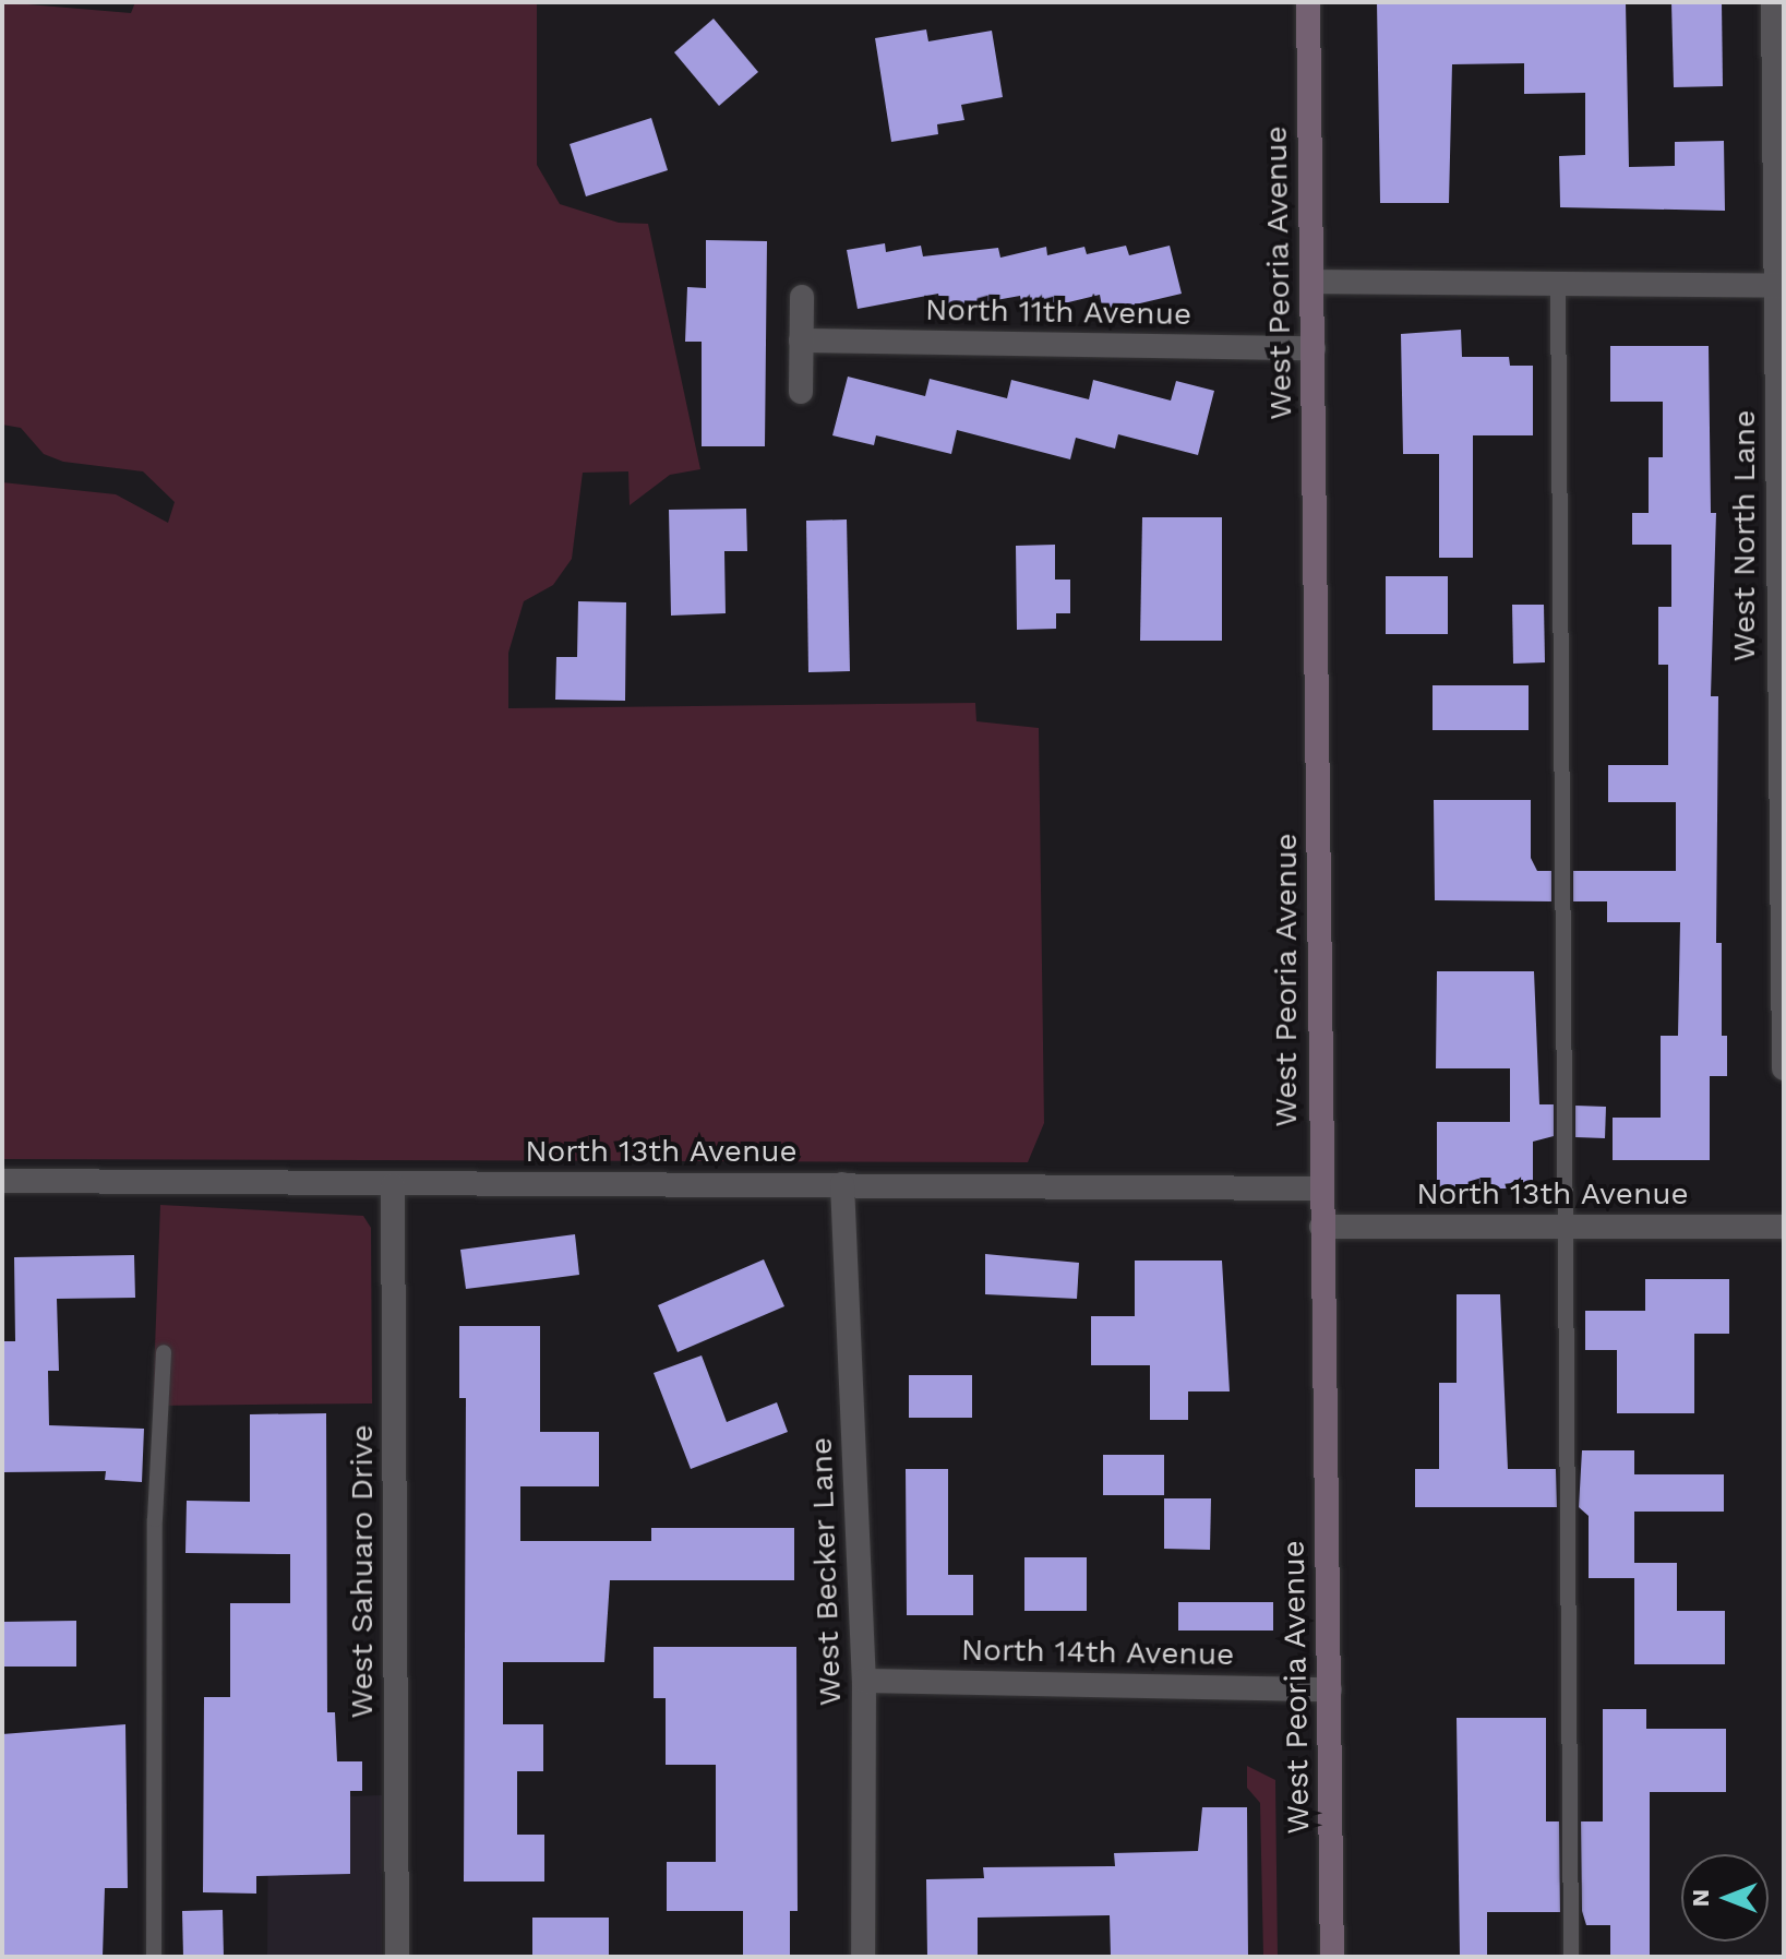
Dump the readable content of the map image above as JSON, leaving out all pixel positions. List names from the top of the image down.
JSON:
{
  "streets": {
    "main road": ["West Peoria Avenue"],
    "street": [
      "North 11th Avenue",
      "West North Lane",
      "North 13th Avenue",
      "West Sahuaro Drive",
      "West Becker Lane",
      "North 14th Avenue"
    ]
  },
  "crossings": [
    ["West Peoria Avenue", "North 11th Avenue"],
    ["West Peoria Avenue", "North 13th Avenue"],
    ["West Peoria Avenue", "North 14th Avenue"],
    ["North 13th Avenue", "West Sahuaro Drive"],
    ["North 13th Avenue", "West Becker Lane"],
    ["West Becker Lane", "North 14th Avenue"]
  ],
  "north": "left"
}
